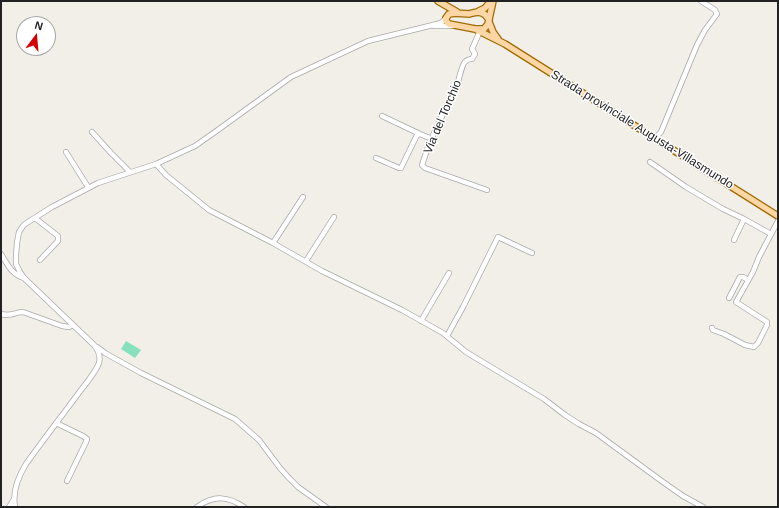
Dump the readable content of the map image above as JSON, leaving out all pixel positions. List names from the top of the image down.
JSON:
{
  "streets": {
    "main road": ["Strada provinciale Augusta-Villasmundo"],
    "street": ["Via del Torchio"]
  },
  "north": "top"
}
